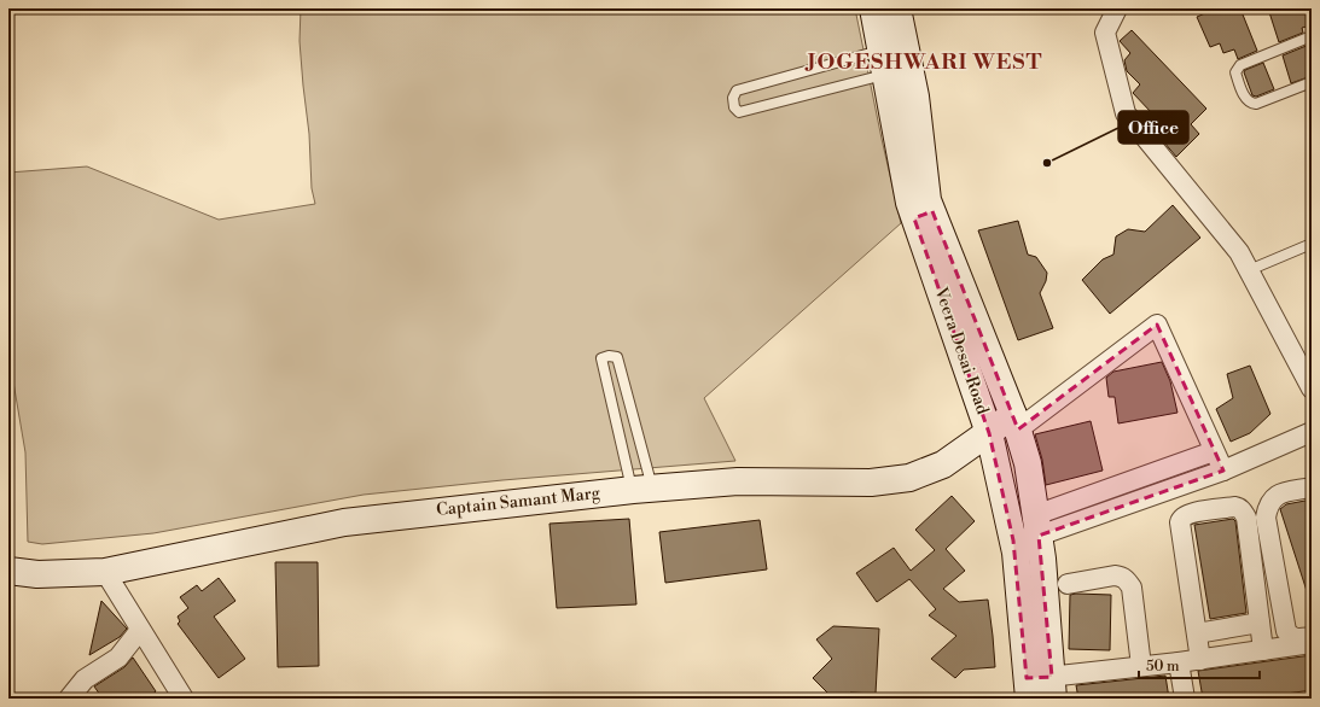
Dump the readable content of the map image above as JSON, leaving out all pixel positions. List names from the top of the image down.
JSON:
{
  "streets": {
    "street": ["Veera Desai Road", "Captain Samant Marg"]
  },
  "crossings": [
    ["Veera Desai Road", "Captain Samant Marg"]
  ],
  "districts": ["JOGESHWARI WEST"],
  "places": ["Office"],
  "scale_bar": "50 m"
}
